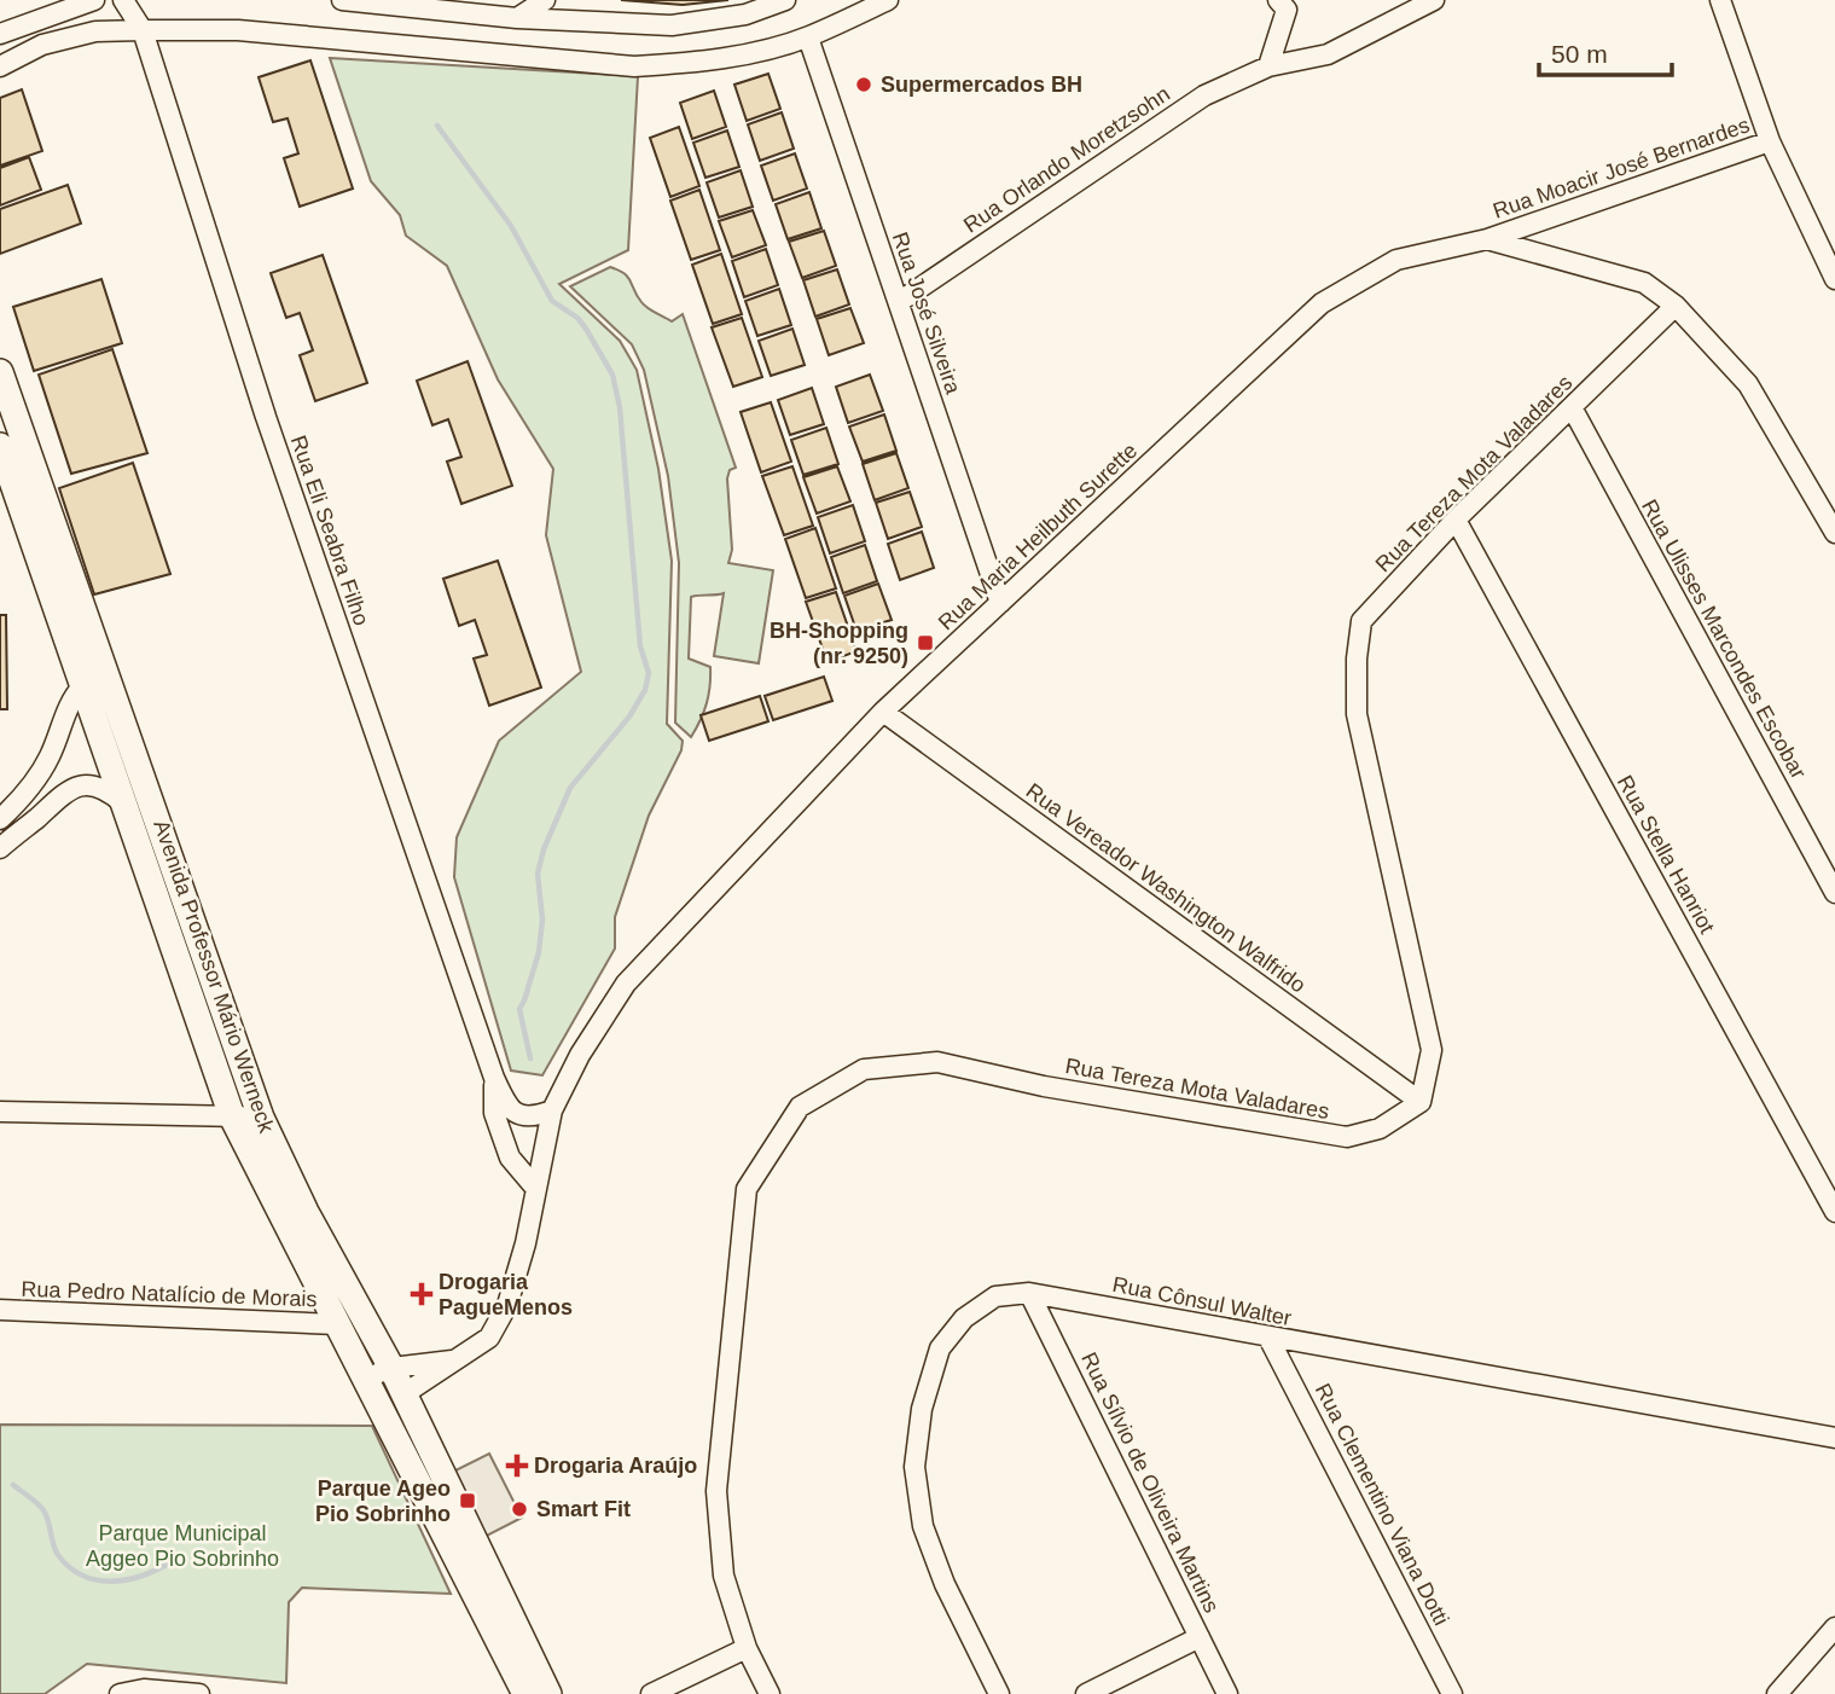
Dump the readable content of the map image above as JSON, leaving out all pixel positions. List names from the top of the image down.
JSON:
{
  "streets": {
    "main road": ["Avenida Professor Mário Werneck"],
    "street": [
      "Rua Orlando Moretzsohn",
      "Rua Moacir José Bernardes",
      "Rua José Silveira",
      "Rua Tereza Mota Valadares",
      "Rua Eli Seabra Filho",
      "Rua Maria Heilbuth Surette",
      "Rua Ulisses Marcondes Escobar",
      "Rua Stella Hanriot",
      "Rua Vereador Washington Walfrido",
      "Rua Pedro Natalício de Morais",
      "Rua Cônsul Walter",
      "Rua Sílvio de Oliveira Martins",
      "Rua Clementino Viana Dotti"
    ]
  },
  "crossings": [
    ["Rua Orlando Moretzsohn", "Rua José Silveira"],
    ["Rua Moacir José Bernardes", "Rua Maria Heilbuth Surette"],
    ["Rua José Silveira", "Rua Maria Heilbuth Surette"],
    ["Rua Tereza Mota Valadares", "Rua Maria Heilbuth Surette"],
    ["Rua Tereza Mota Valadares", "Rua Ulisses Marcondes Escobar"],
    ["Rua Tereza Mota Valadares", "Rua Stella Hanriot"],
    ["Rua Tereza Mota Valadares", "Rua Vereador Washington Walfrido"],
    ["Rua Eli Seabra Filho", "Rua Maria Heilbuth Surette"],
    ["Rua Maria Heilbuth Surette", "Rua Vereador Washington Walfrido"],
    ["Rua Maria Heilbuth Surette", "Avenida Professor Mário Werneck"],
    ["Avenida Professor Mário Werneck", "Rua Pedro Natalício de Morais"],
    ["Rua Cônsul Walter", "Rua Sílvio de Oliveira Martins"],
    ["Rua Cônsul Walter", "Rua Clementino Viana Dotti"]
  ],
  "parks": ["Parque Municipal Aggeo Pio Sobrinho"],
  "places": {
    "other": ["Supermercados BH", "Smart Fit"],
    "transit": ["BH-Shopping (nr. 9250)", "Parque Ageo Pio Sobrinho"],
    "health": ["Drogaria PagueMenos", "Drogaria Araújo"]
  },
  "scale_bar": "50 m"
}
